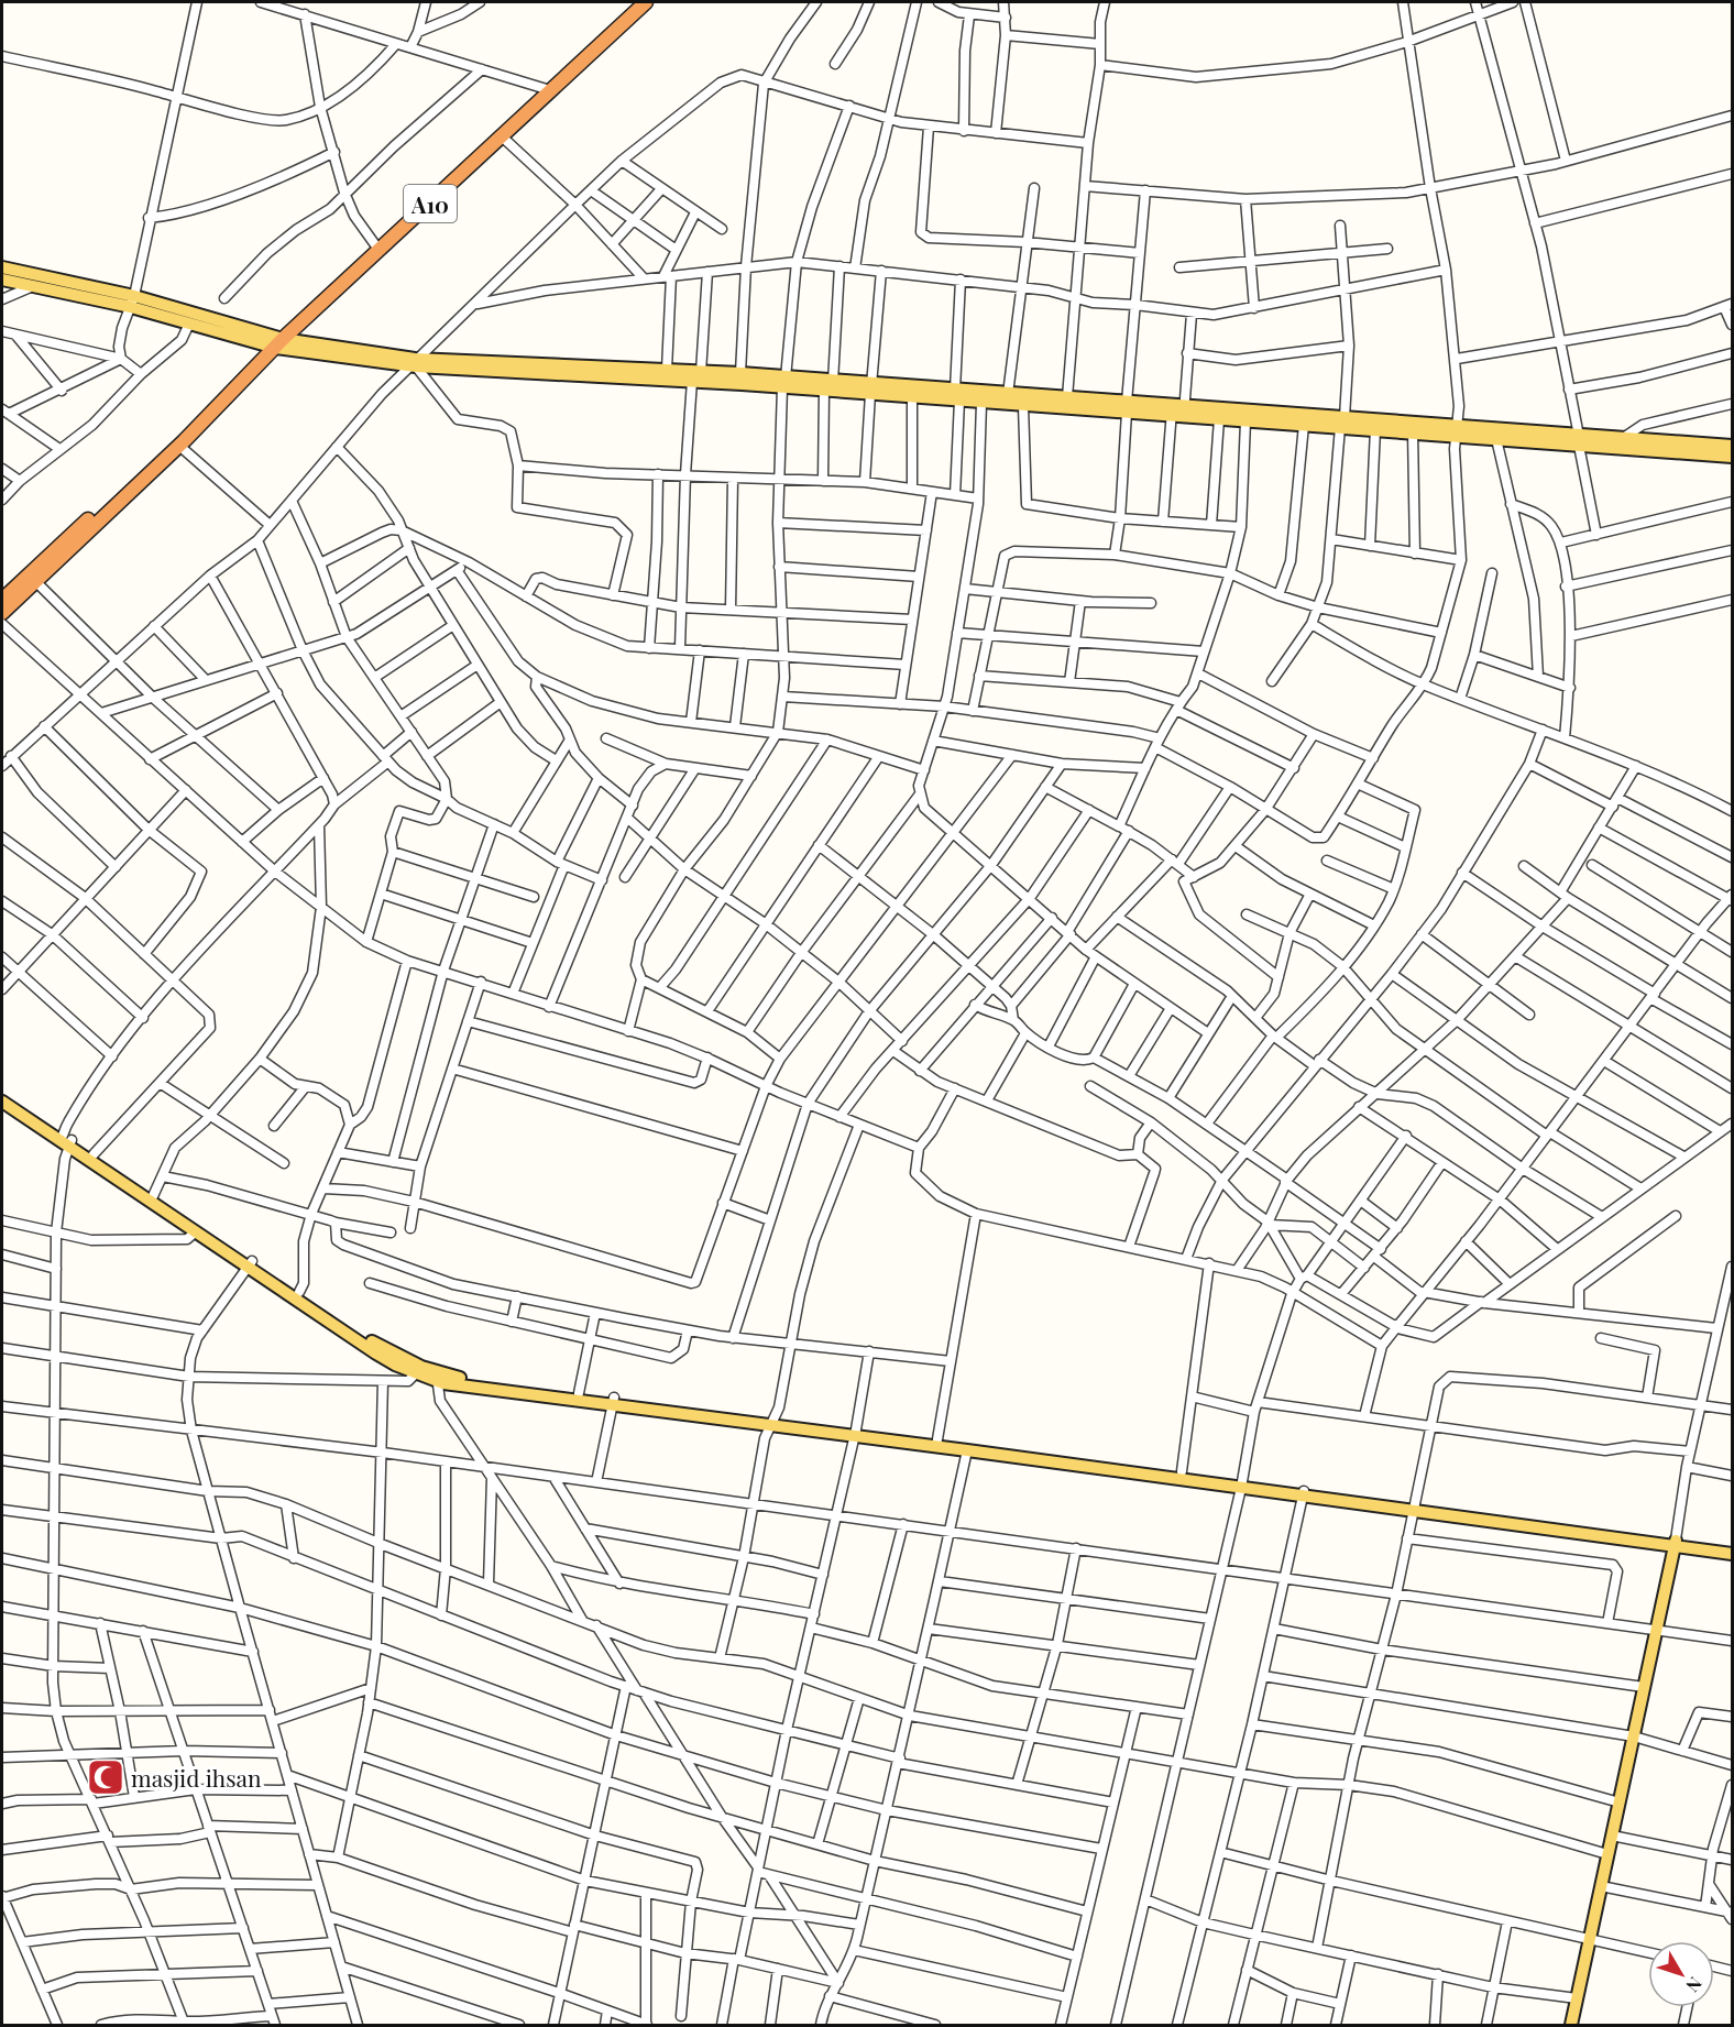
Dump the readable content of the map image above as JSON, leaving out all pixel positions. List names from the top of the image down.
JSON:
{
  "streets": {
    "highway": ["A10"]
  },
  "places": {
    "mosque": ["masjid ihsan"]
  },
  "north": "bottom right"
}
